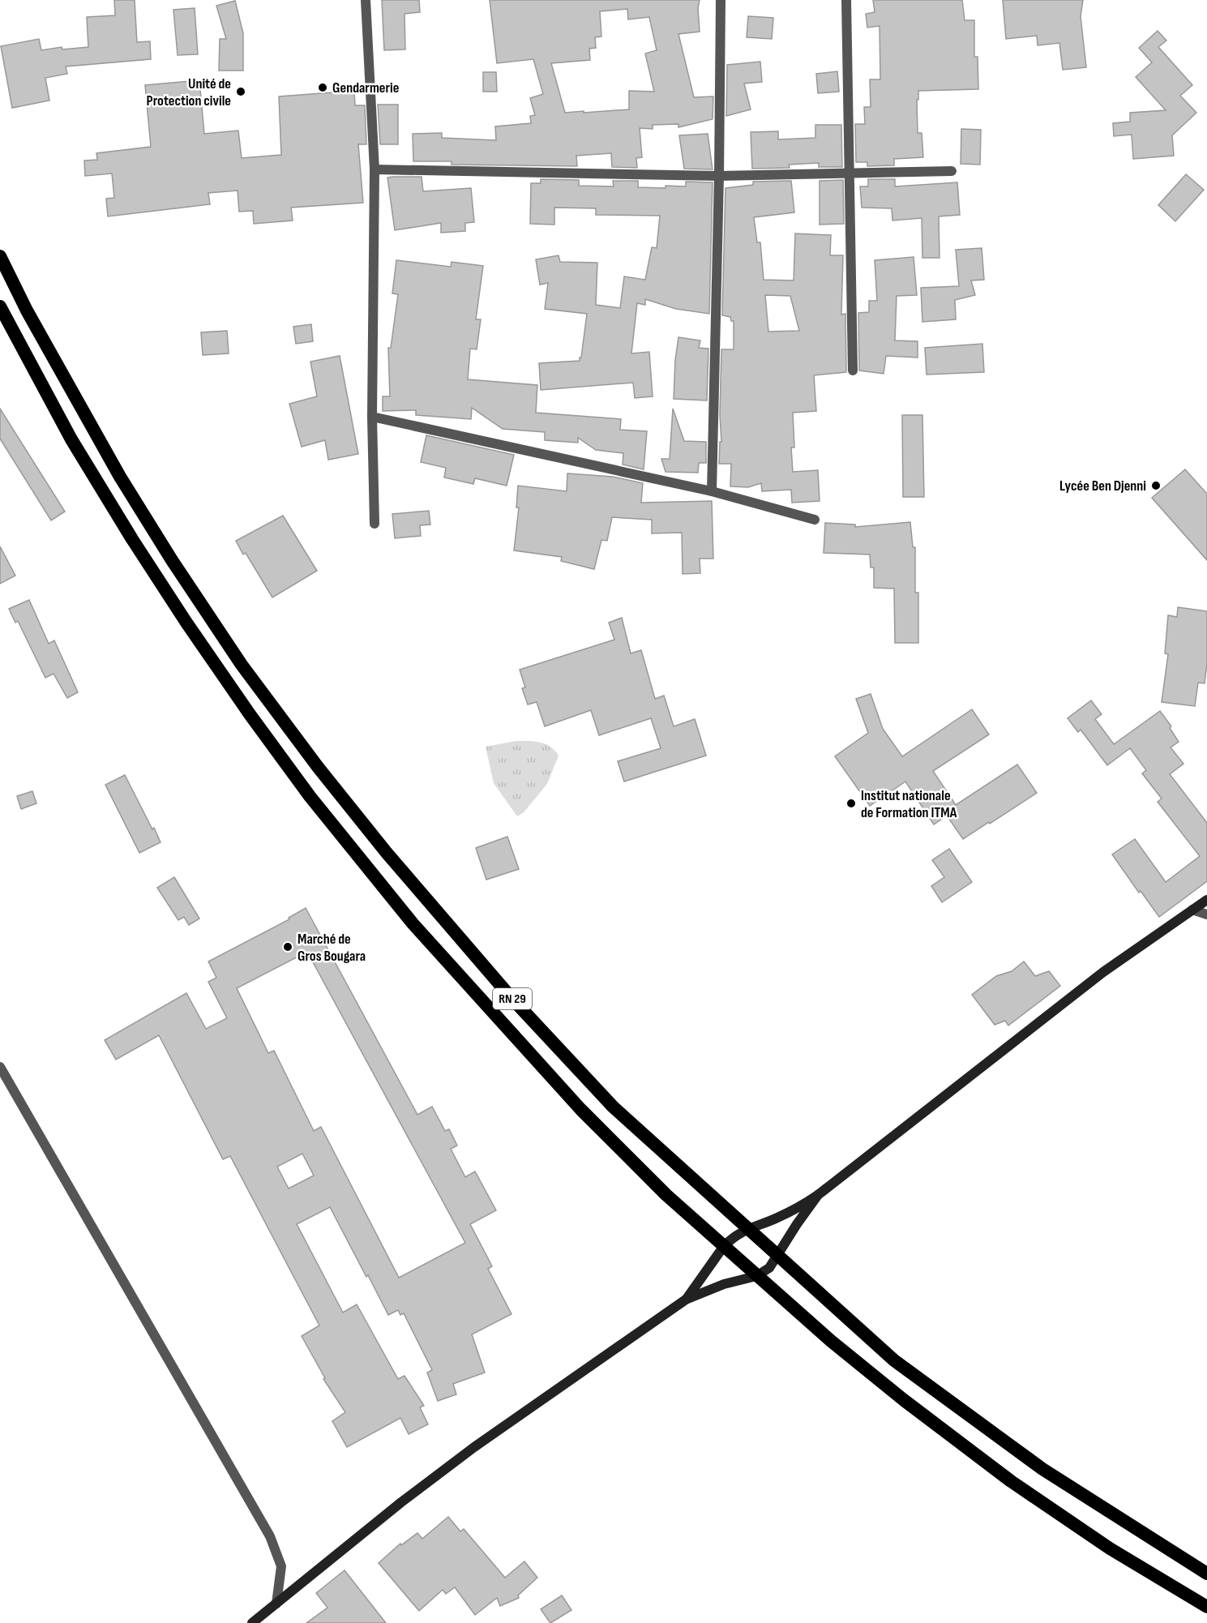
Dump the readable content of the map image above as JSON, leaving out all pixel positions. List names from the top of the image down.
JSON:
{
  "streets": {
    "highway": ["RN 29"]
  },
  "places": [
    "Gendarmerie",
    "Unité de Protection civile",
    "Lycée Ben Djenni",
    "Institut nationale de Formation ITMA",
    "Marché de Gros Bougara"
  ]
}
